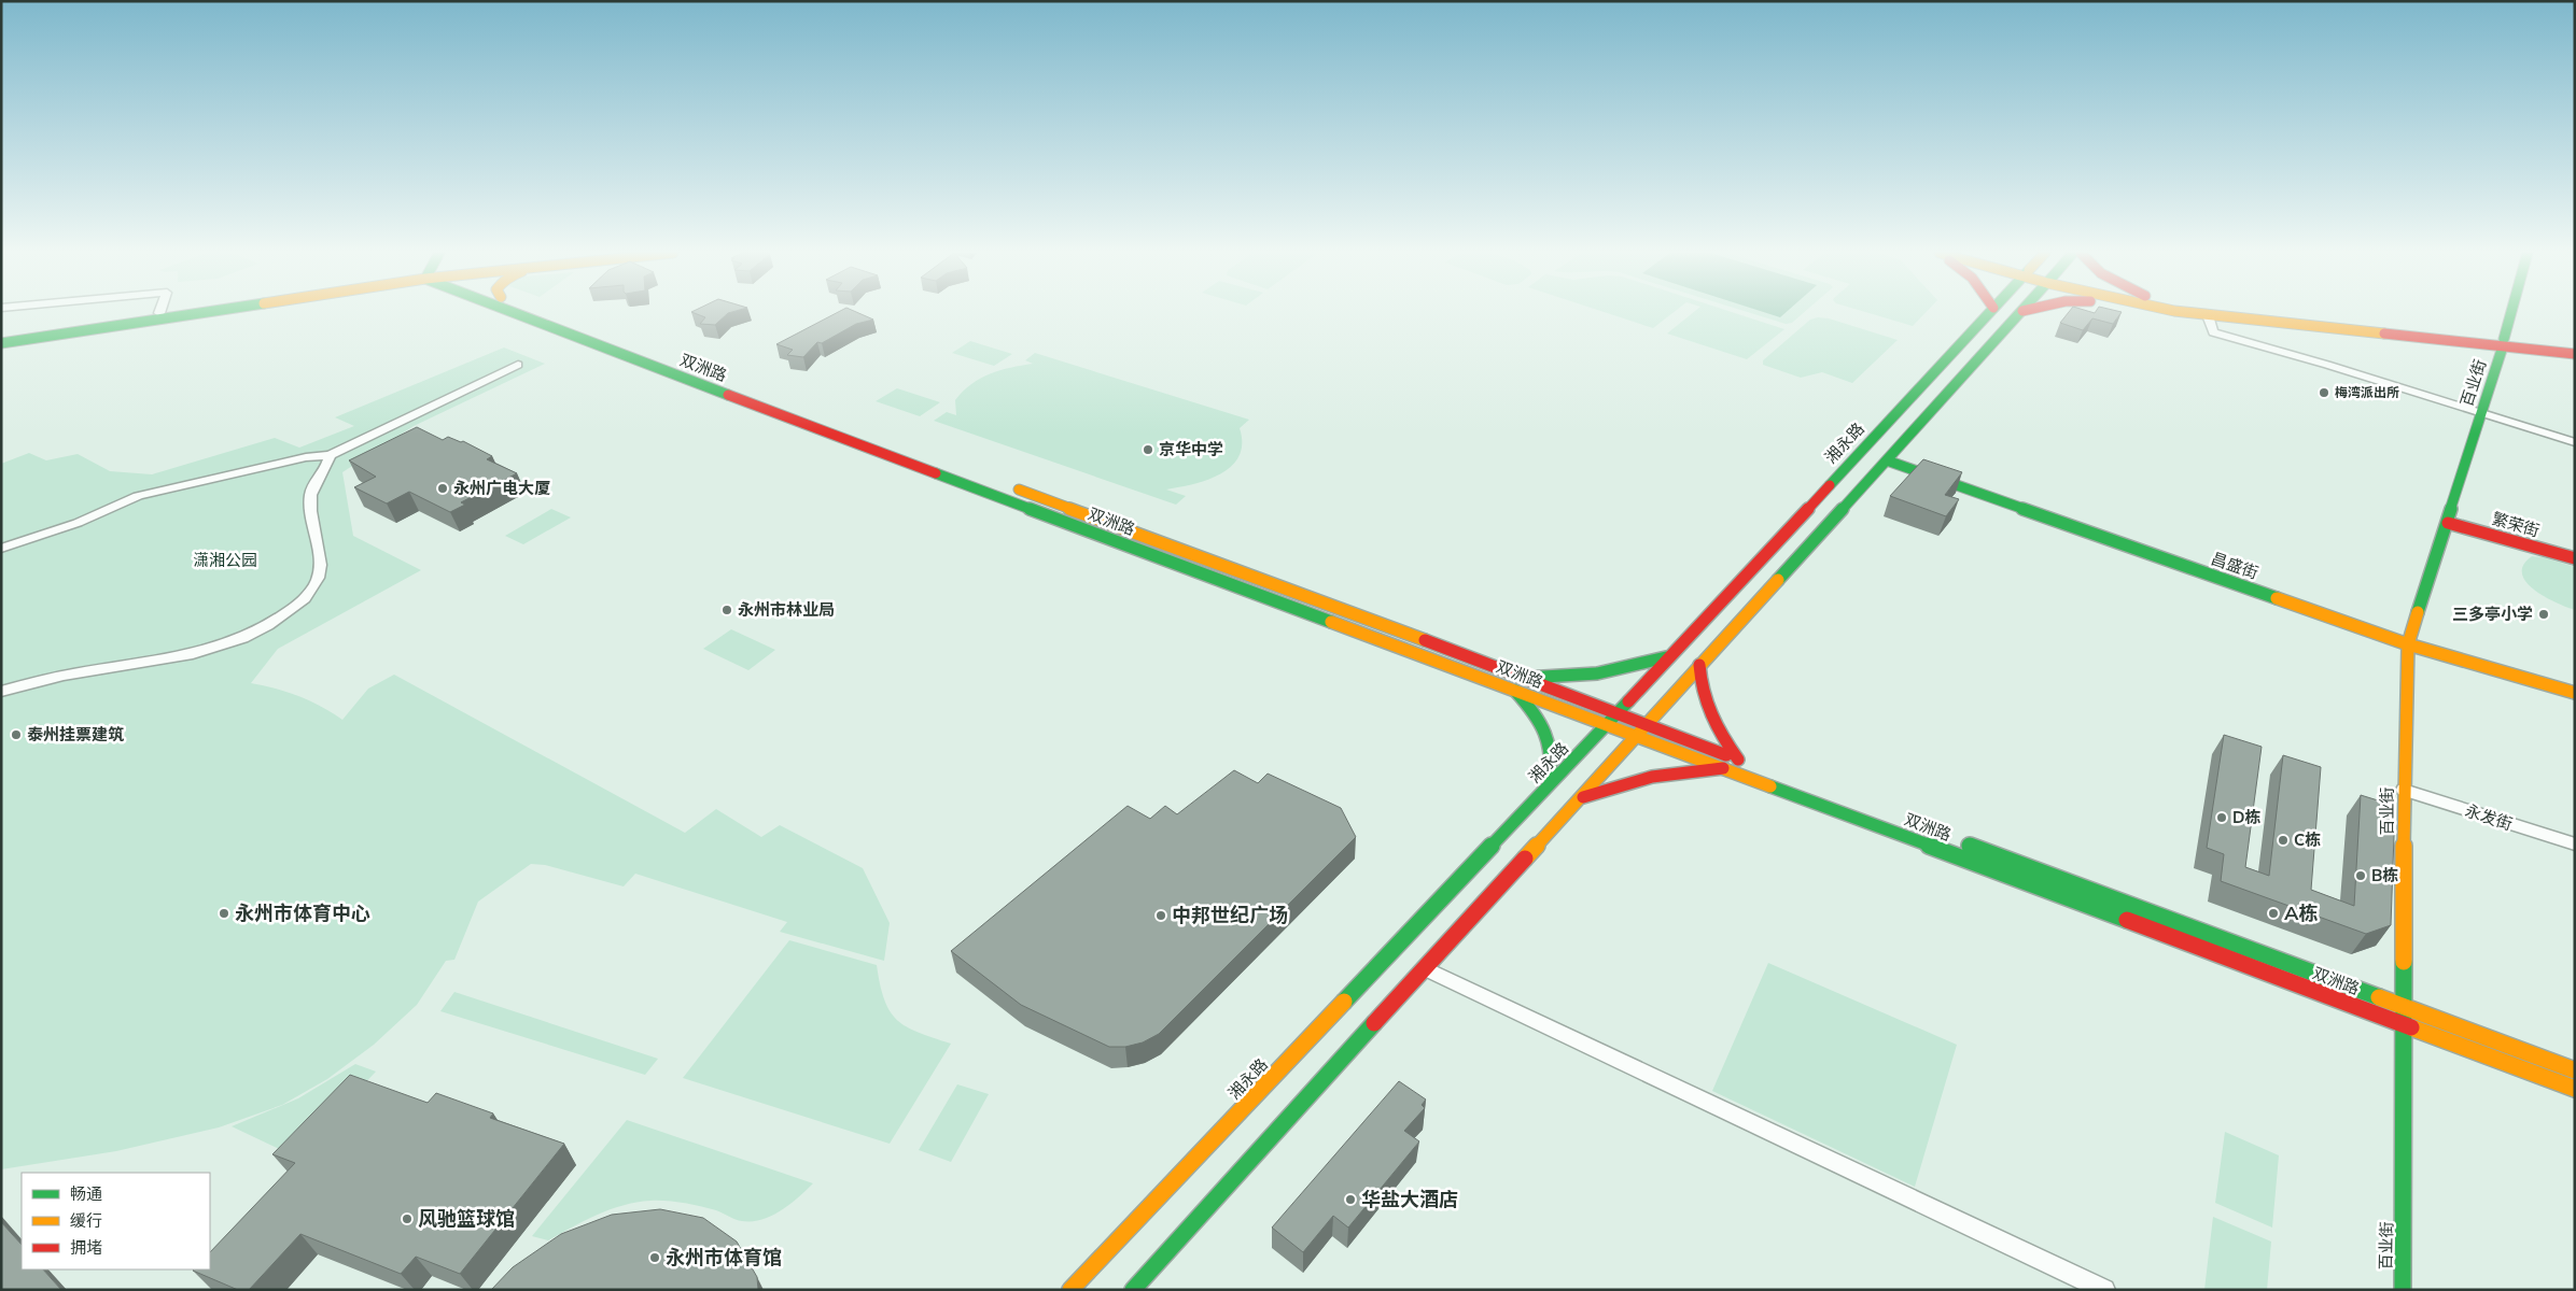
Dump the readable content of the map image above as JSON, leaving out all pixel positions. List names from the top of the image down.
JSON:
{
  "streets": {
    "main road": [
      "双洲路",
      "百业街",
      "湘永路",
      "繁荣街",
      "昌盛街"
    ],
    "street": ["永发街"]
  },
  "crossings": [
    ["双洲路", "百业街"],
    ["双洲路", "湘永路"],
    ["百业街", "繁荣街"],
    ["百业街", "昌盛街"],
    ["百业街", "永发街"]
  ],
  "parks": ["潇湘公园"],
  "places": [
    "梅湾派出所",
    "京华中学",
    "永州广电大厦",
    "永州市林业局",
    "三多亭小学",
    "泰州挂票建筑",
    "D栋",
    "C栋",
    "B栋",
    "永州市体育中心",
    "A栋",
    "中邦世纪广场",
    "华盐大酒店",
    "风驰篮球馆",
    "永州市体育馆"
  ],
  "legend": ["畅通", "缓行", "拥堵"]
}
